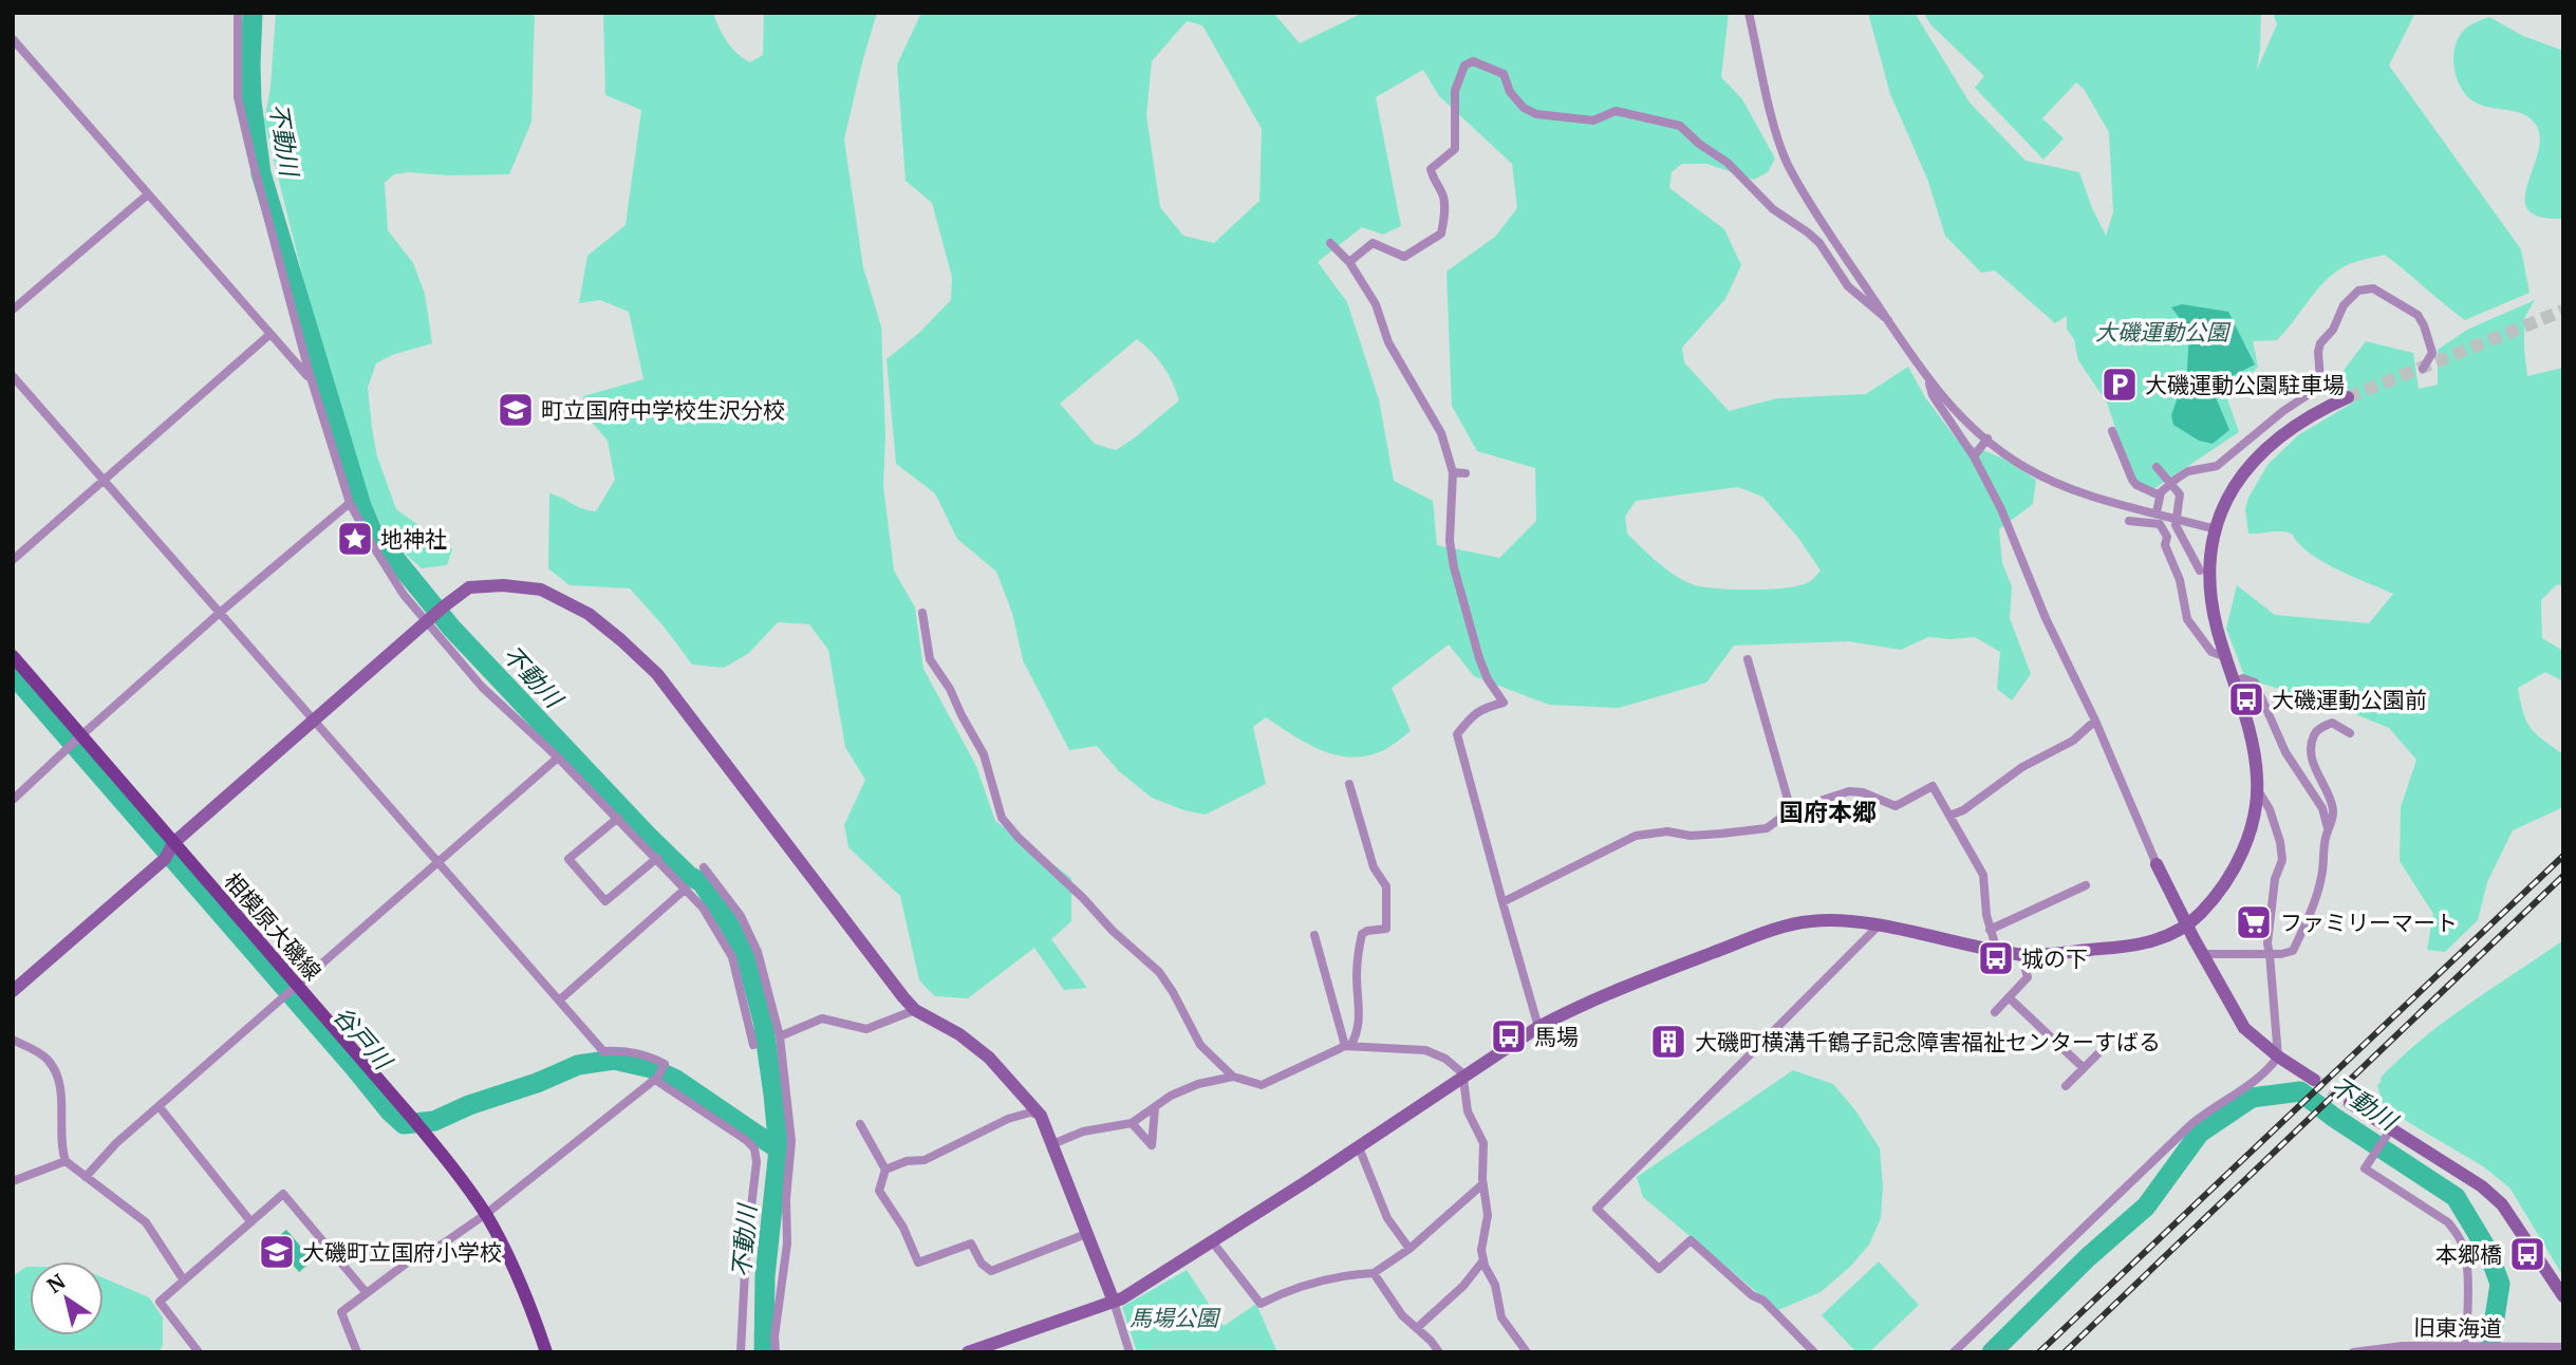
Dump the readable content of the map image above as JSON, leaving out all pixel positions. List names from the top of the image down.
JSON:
{
  "streets": {
    "main road": ["相模原大磯線"],
    "street": ["旧東海道"]
  },
  "districts": ["国府本郷"],
  "water": ["不動川", "谷戸川"],
  "parks": ["大磯運動公園", "馬場公園"],
  "places": {
    "parking": ["大磯運動公園駐車場"],
    "school or university": ["町立国府中学校生沢分校", "大磯町立国府小学校"],
    "place": ["地神社"],
    "bus stop": [
      "大磯運動公園前",
      "城の下",
      "馬場",
      "本郷橋"
    ],
    "supermarket": ["ファミリーマート"],
    "building": ["大磯町横溝千鶴子記念障害福祉センターすばる"]
  },
  "north": "top left"
}
